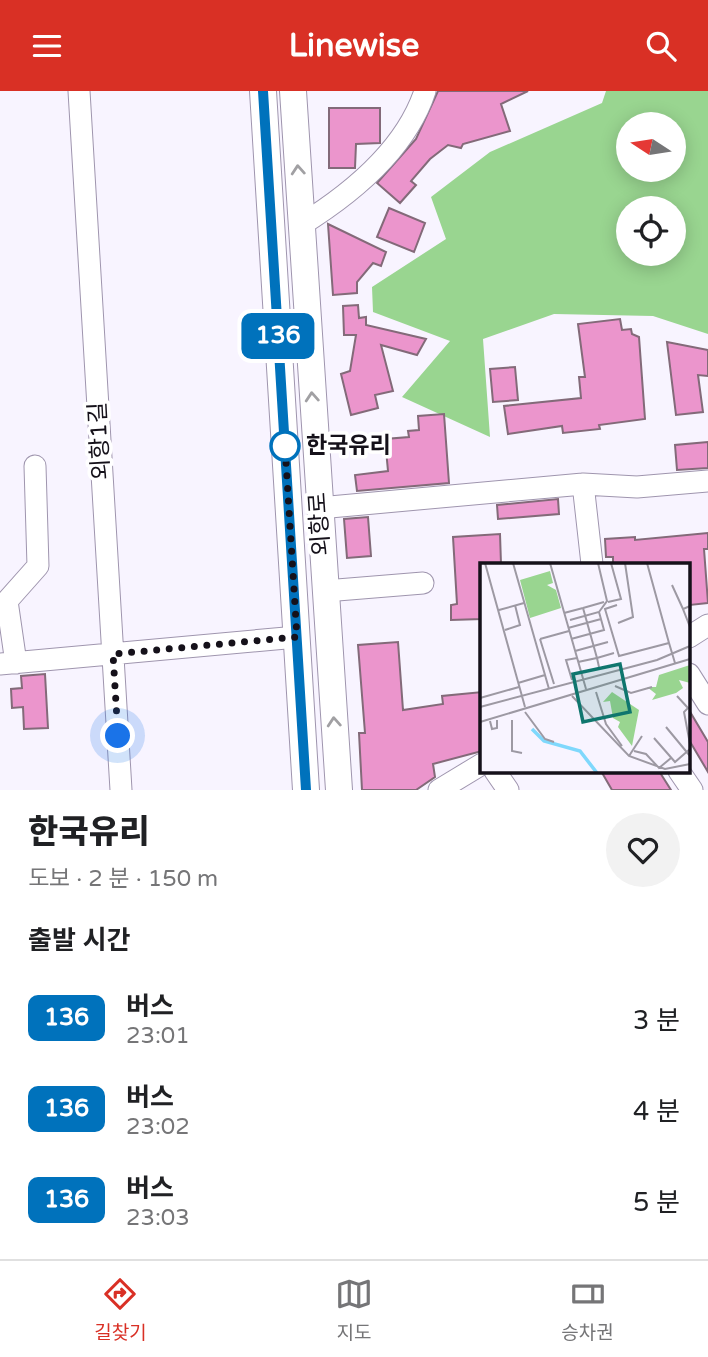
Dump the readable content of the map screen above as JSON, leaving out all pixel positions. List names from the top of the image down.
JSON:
{
  "streets": {
    "main road": ["외항로"],
    "street": ["외항1길"]
  },
  "places": ["한국유리"],
  "lines": ["bus line 136"],
  "north": "left",
  "page": {
    "header": "Linewise",
    "on_map": "136",
    "heading": [
      ["한국유리", "도보 · 2 분 · 150 m"],
      "출발 시간"
    ],
    "list": [
      {
        "mark": "136",
        "name": "버스",
        "note": "23:01",
        "value": "3 분"
      },
      {
        "mark": "136",
        "name": "버스",
        "note": "23:02",
        "value": "4 분"
      },
      {
        "mark": "136",
        "name": "버스",
        "note": "23:03",
        "value": "5 분"
      }
    ],
    "tabs": ["길찾기", "지도", "승차권"]
  }
}
